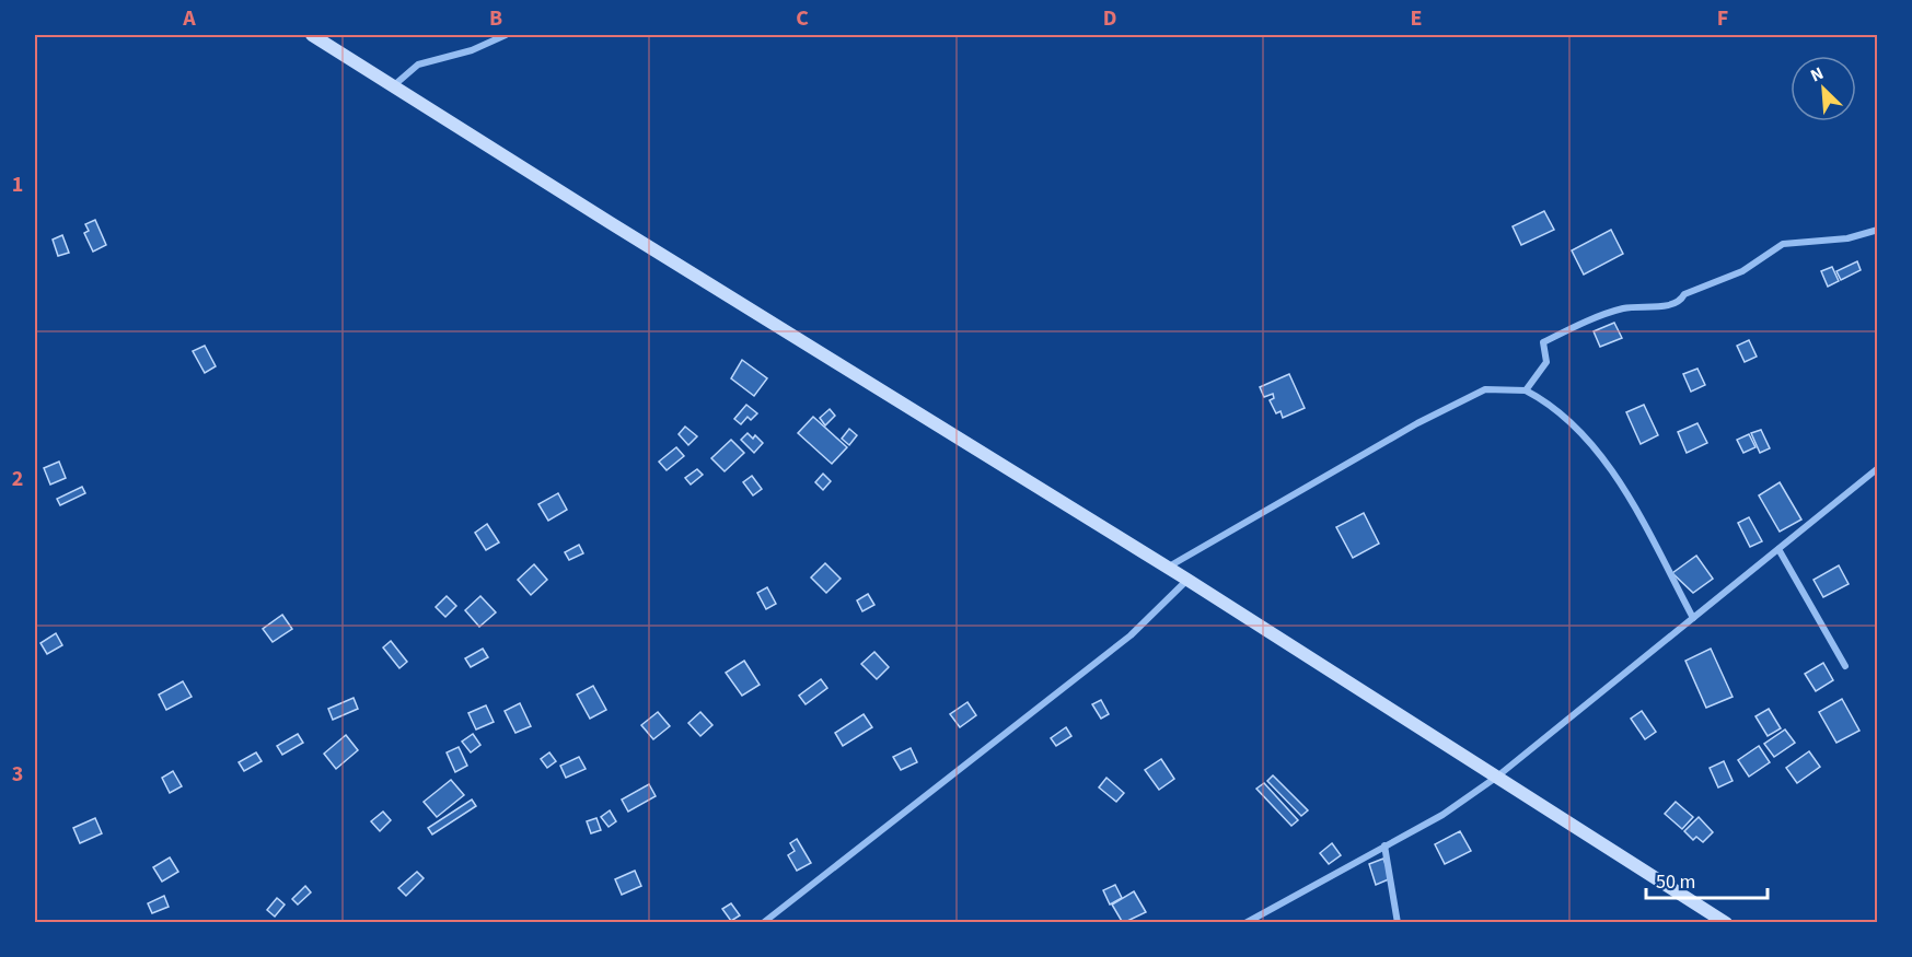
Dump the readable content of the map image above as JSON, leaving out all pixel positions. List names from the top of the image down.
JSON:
{
  "scale_bar": "50 m",
  "north": "top left",
  "grid": {
    "columns": [
      "A",
      "B",
      "C",
      "D",
      "E",
      "F"
    ],
    "rows": ["1", "2", "3"]
  }
}
